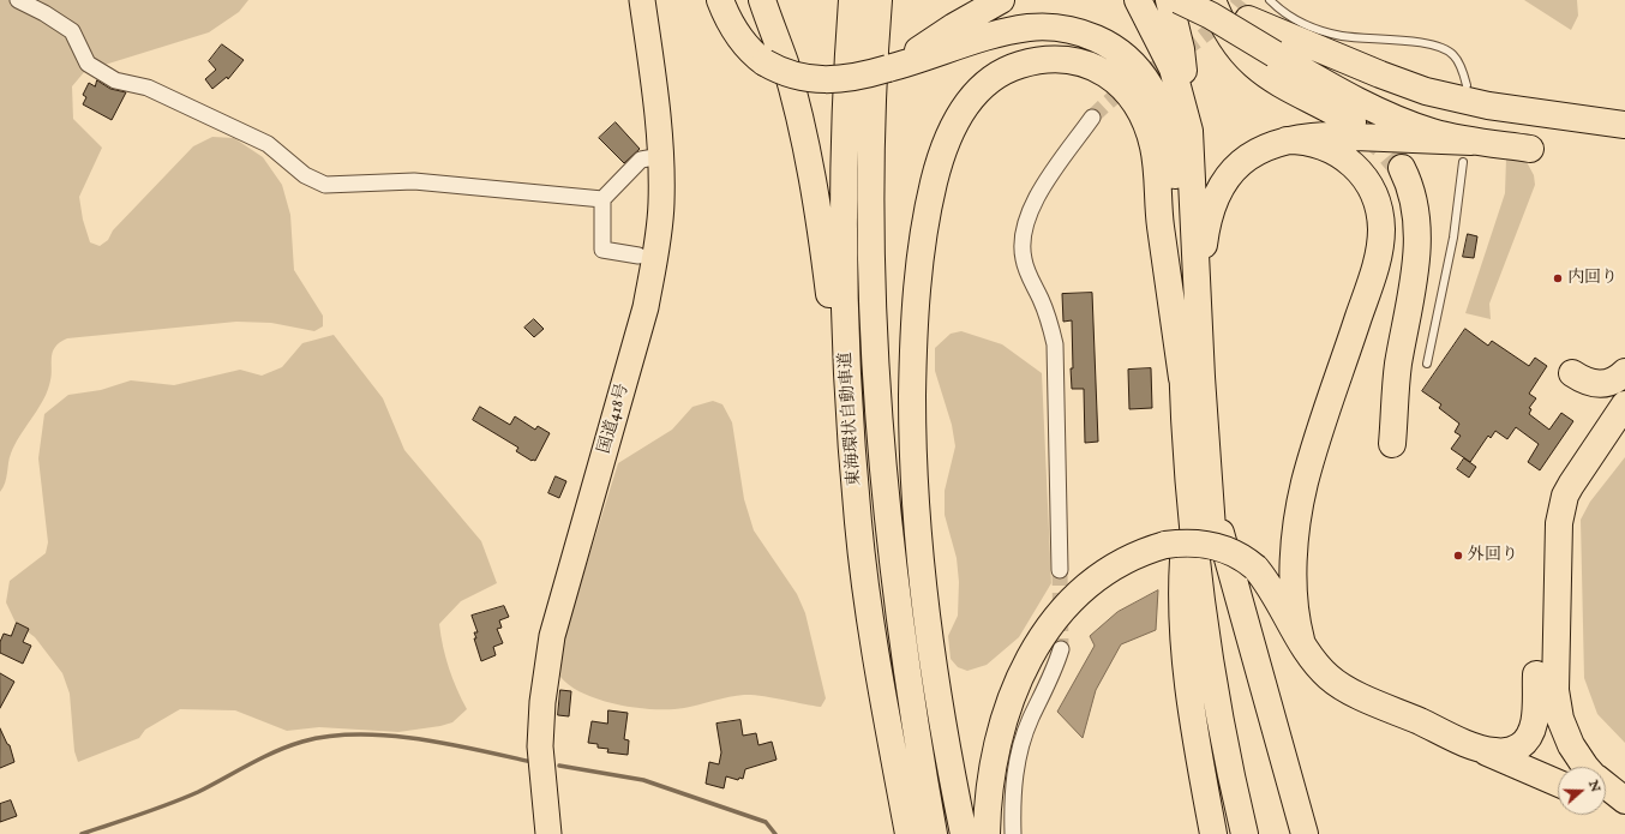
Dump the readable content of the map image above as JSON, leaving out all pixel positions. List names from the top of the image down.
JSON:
{
  "streets": {
    "highway": ["国道418号", "東海環状自動車道"]
  },
  "places": ["内回り", "外回り"],
  "north": "right"
}
